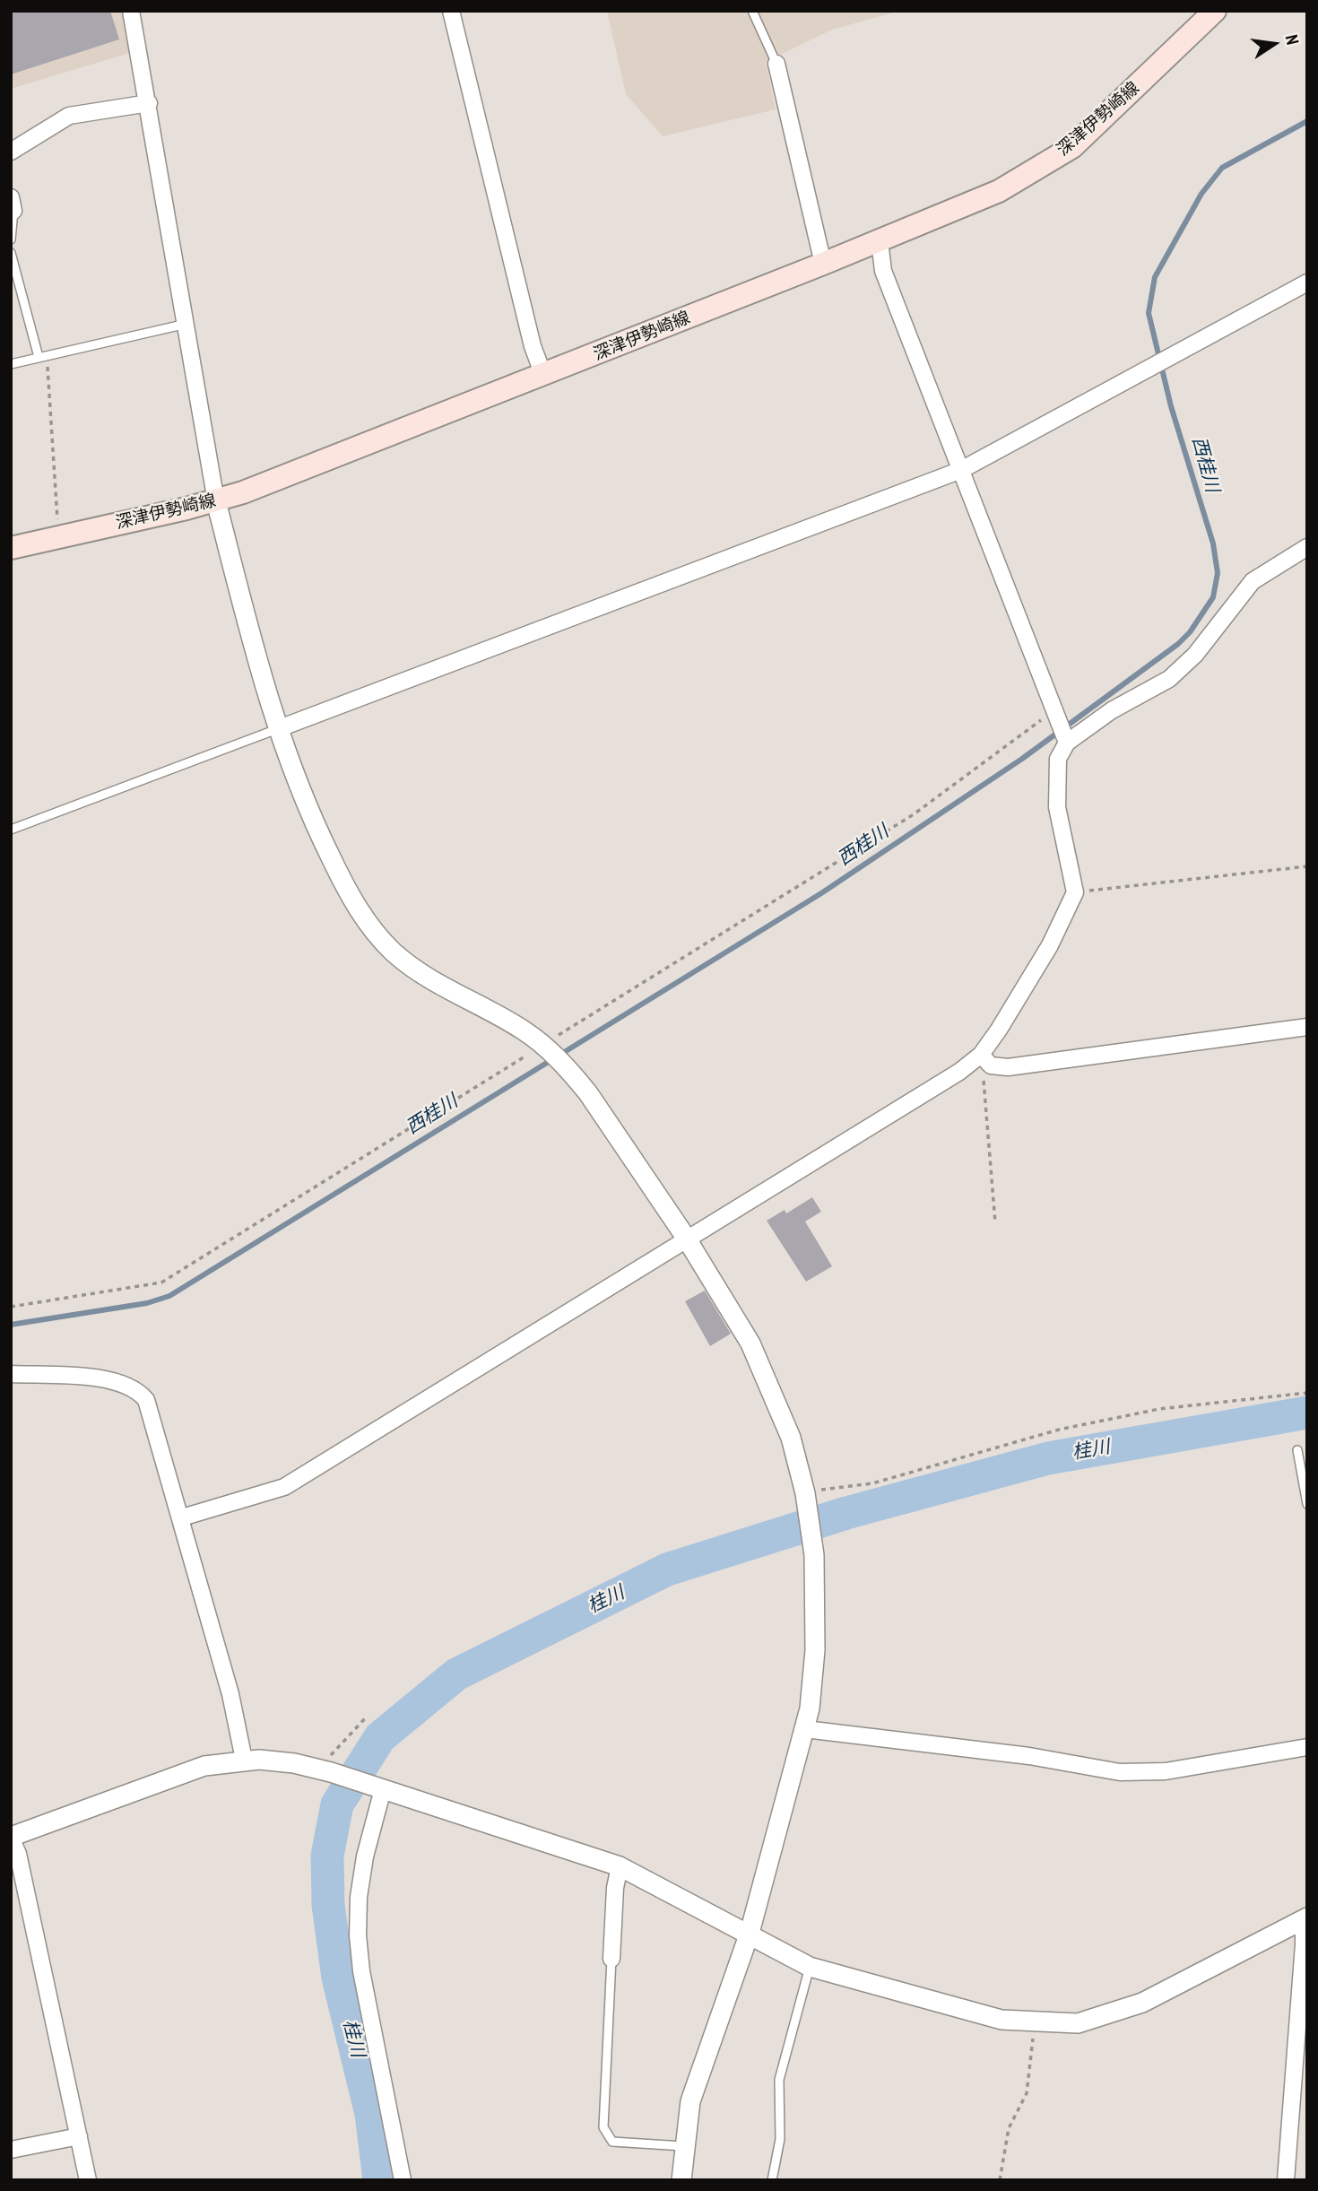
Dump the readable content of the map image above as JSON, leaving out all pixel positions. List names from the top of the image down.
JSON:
{
  "streets": {
    "main road": ["深津伊勢崎線"]
  },
  "water": ["西桂川", "桂川"],
  "north": "right"
}
